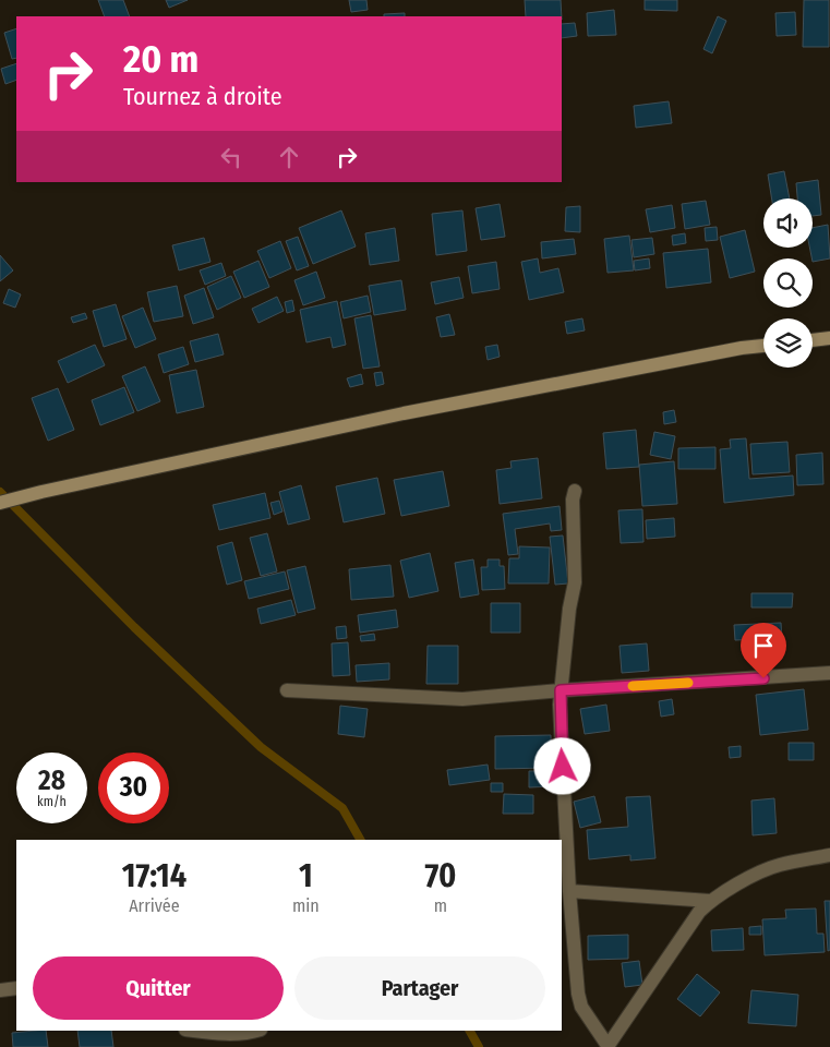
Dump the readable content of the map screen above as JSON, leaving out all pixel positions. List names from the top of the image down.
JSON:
{
  "page": {
    "turn": ["20 m", "Tournez à droite"],
    "speed": "28 km/h",
    "limit": "30",
    "eta": [
      "17:14",
      "Arrivée",
      "1",
      "min",
      "70",
      "m"
    ],
    "buttons": ["Quitter", "Partager"]
  }
}
